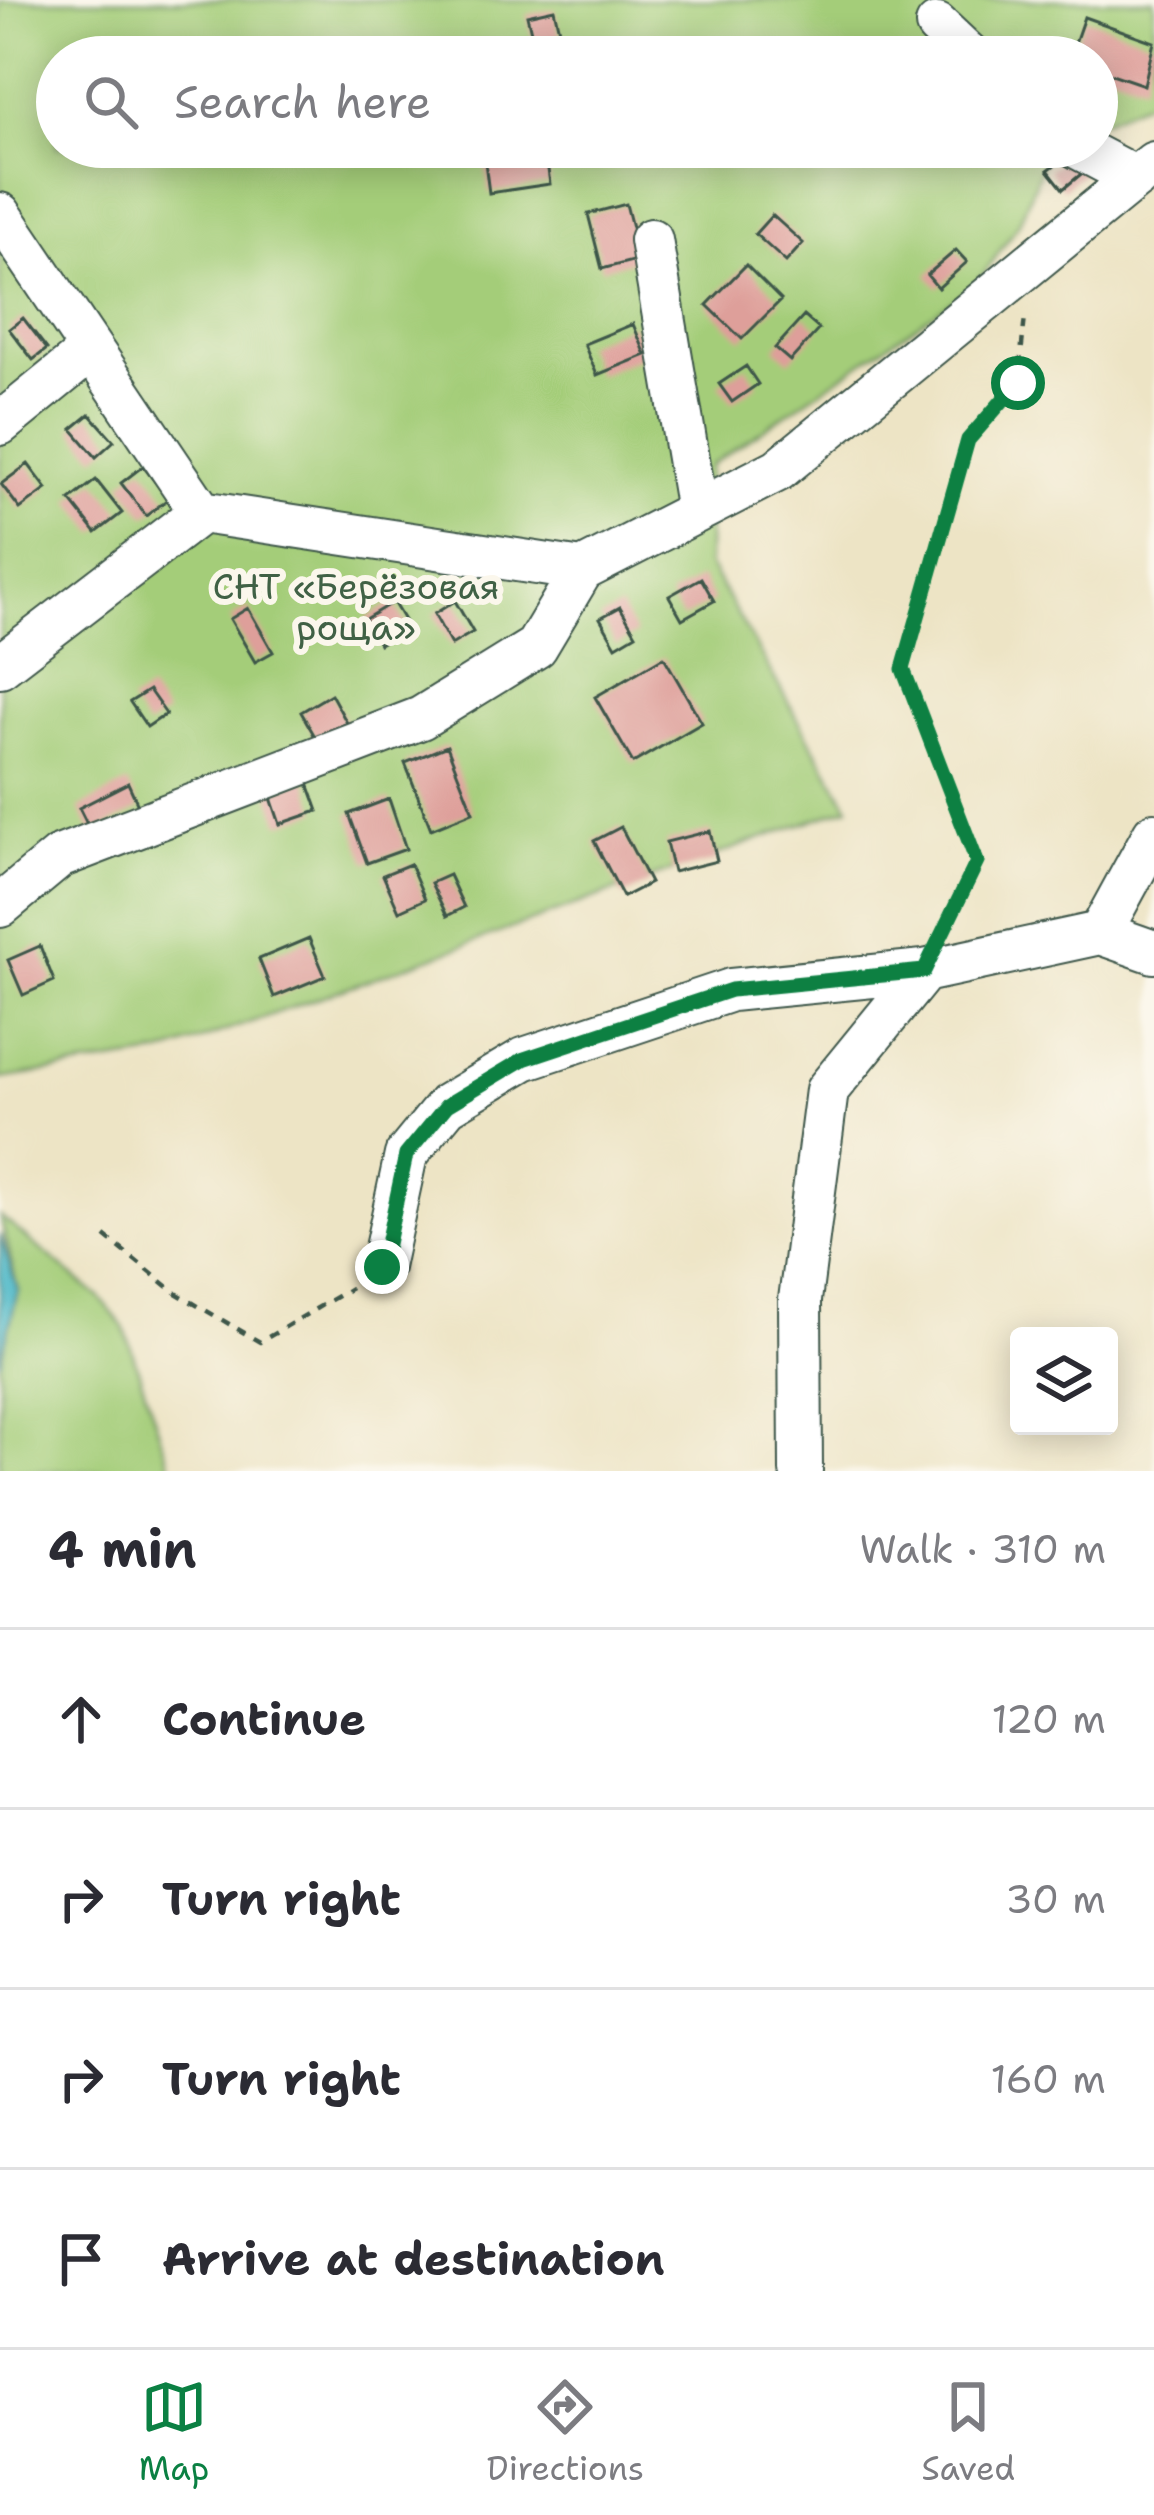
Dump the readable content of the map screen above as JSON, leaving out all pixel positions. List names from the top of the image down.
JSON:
{
  "parks": ["СНТ «Берёзовая роща»"],
  "page": {
    "search": "Search here",
    "heading": ["4 min", "Walk · 310 m"],
    "list": [
      ["Continue", "120 m"],
      ["Turn right", "30 m"],
      ["Turn right", "160 m"],
      "Arrive at destination"
    ],
    "nav": ["Map", "Directions", "Saved"]
  }
}
